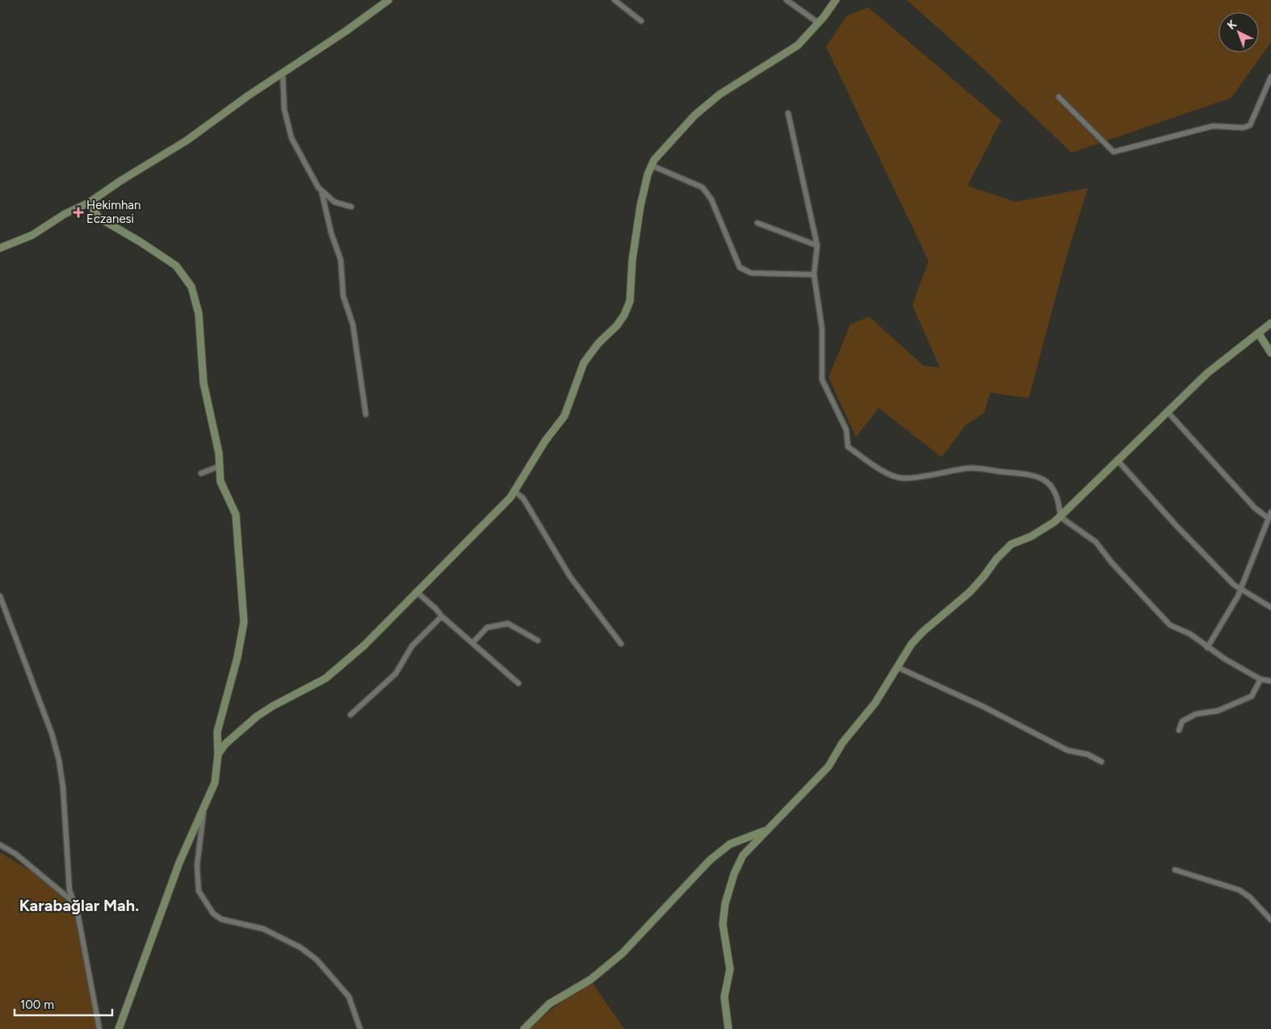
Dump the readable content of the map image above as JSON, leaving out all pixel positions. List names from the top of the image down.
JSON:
{
  "districts": ["Karabağlar Mah."],
  "places": {
    "health": ["Hekimhan Eczanesi"]
  },
  "scale_bar": "100 m",
  "north": "top left"
}
